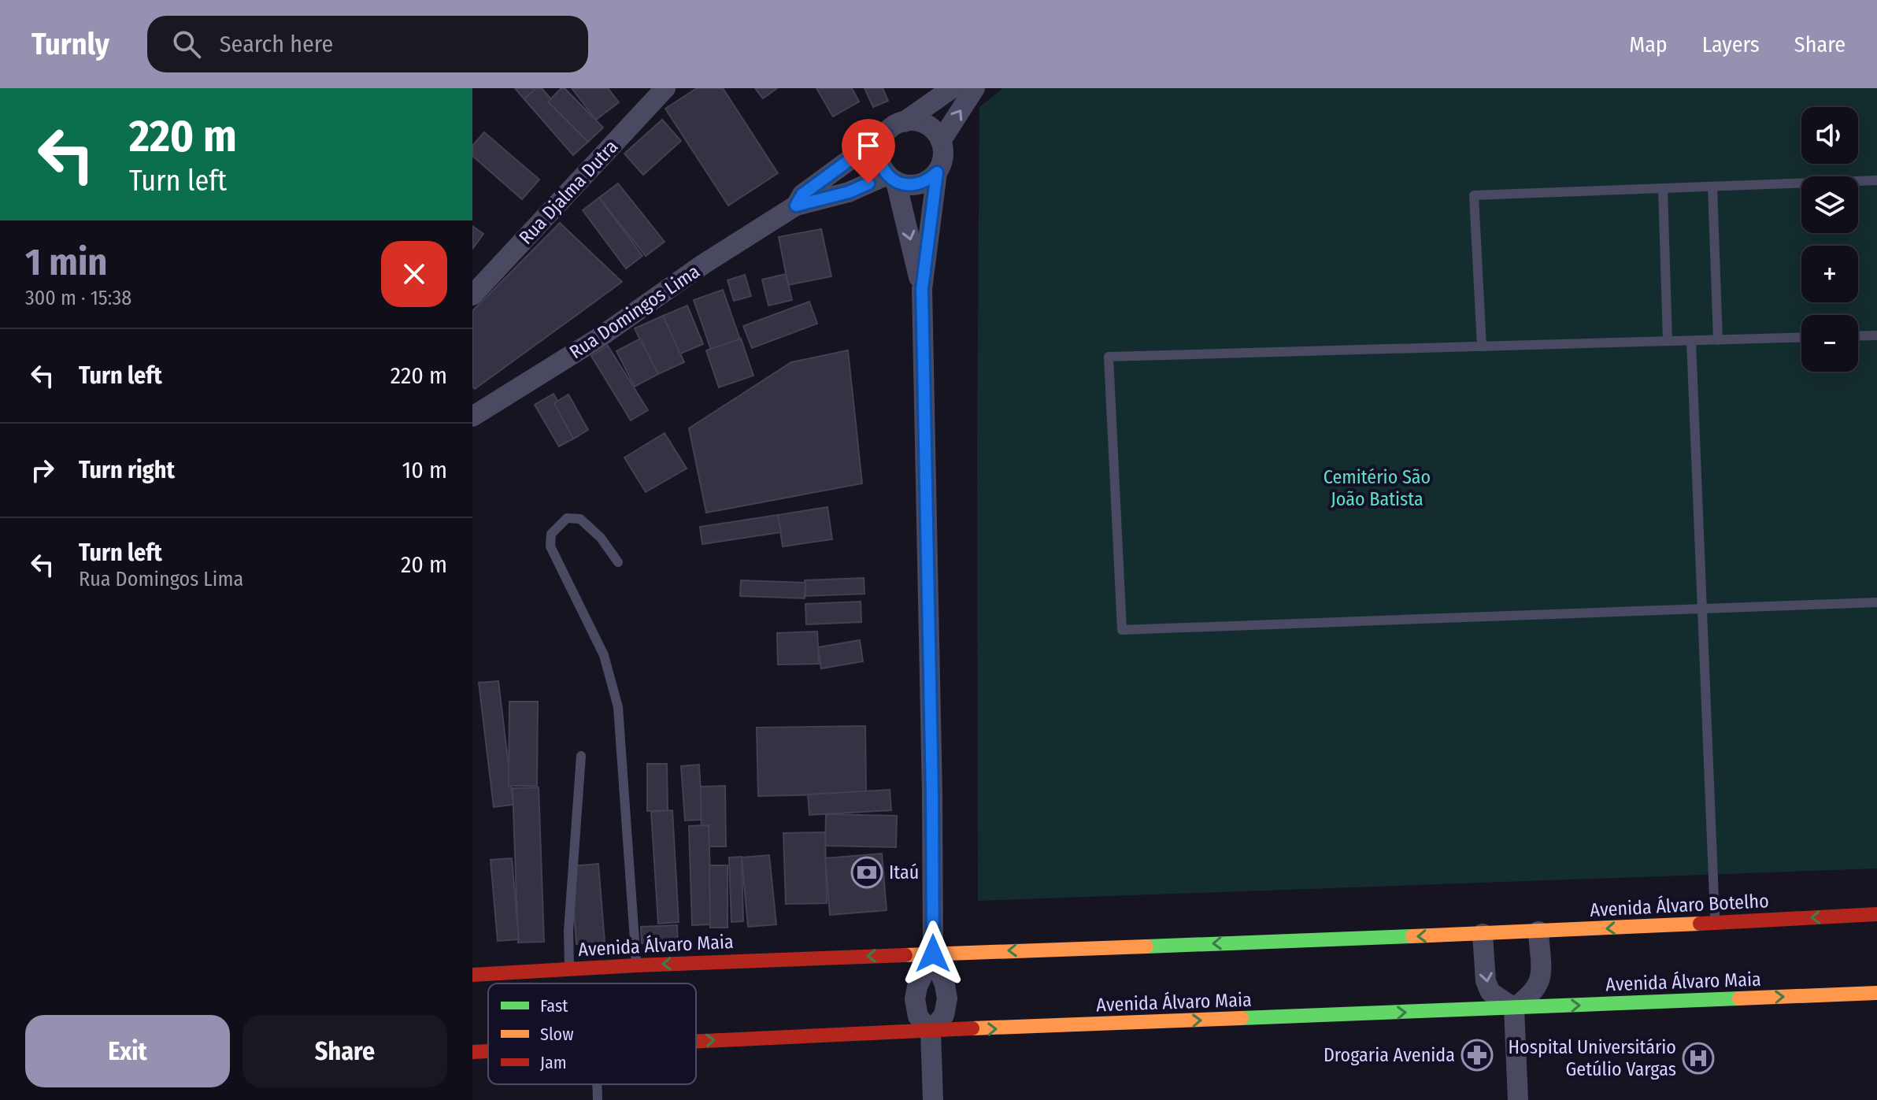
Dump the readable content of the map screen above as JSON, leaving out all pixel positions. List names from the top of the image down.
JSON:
{
  "streets": {
    "main road": ["Avenida Álvaro Botelho", "Avenida Álvaro Maia"],
    "street": ["Rua Djalma Dutra", "Rua Domingos Lima"]
  },
  "crossings": [
    ["Avenida Álvaro Botelho", "Avenida Álvaro Maia"]
  ],
  "one_way": ["Avenida Álvaro Botelho"],
  "parks": ["Cemitério São João Batista"],
  "places": {
    "bank": ["Itaú"],
    "pharmacy": ["Drogaria Avenida"],
    "hospital": ["Hospital Universitário Getúlio Vargas"]
  },
  "legend": ["Fast", "Slow", "Jam"],
  "page": {
    "header": "Turnly",
    "search": "Search here",
    "nav": ["Map", "Layers", "Share"],
    "turn": ["220 m", "Turn left"],
    "map_buttons": ["+", "−"],
    "heading": ["1 min", "300 m · 15:38"],
    "list": [
      {
        "name": "Turn left",
        "value": "220 m"
      },
      {
        "name": "Turn right",
        "value": "10 m"
      },
      {
        "name": "Turn left",
        "note": "Rua Domingos Lima",
        "value": "20 m"
      }
    ],
    "buttons": ["Exit", "Share"]
  }
}
